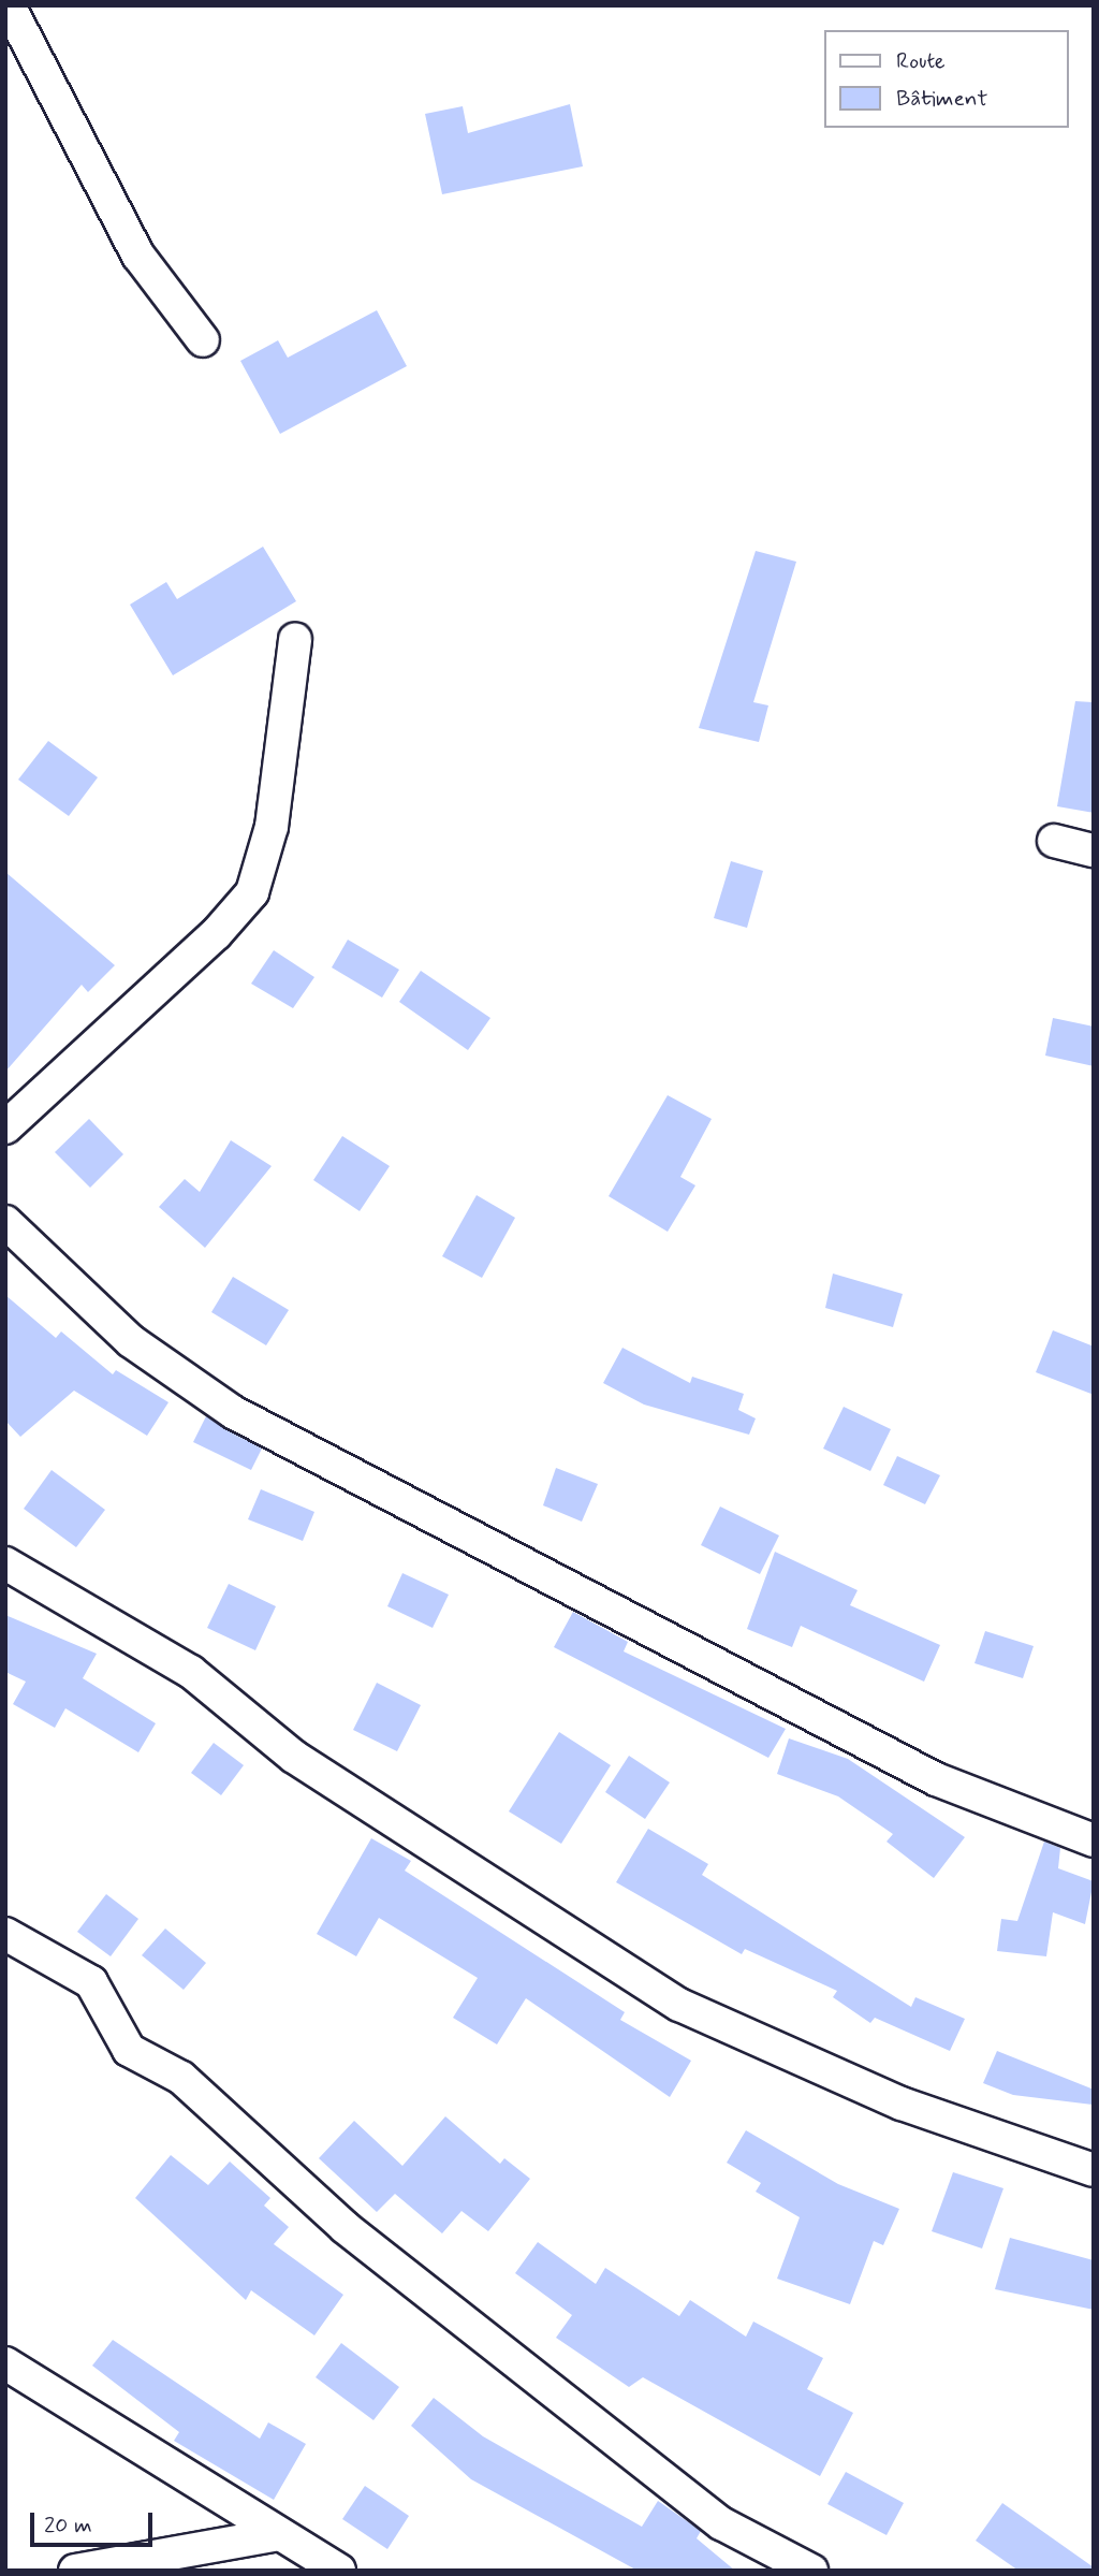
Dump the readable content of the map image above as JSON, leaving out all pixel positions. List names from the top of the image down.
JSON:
{
  "legend": ["Route", "Bâtiment"],
  "scale_bar": "20 m"
}
